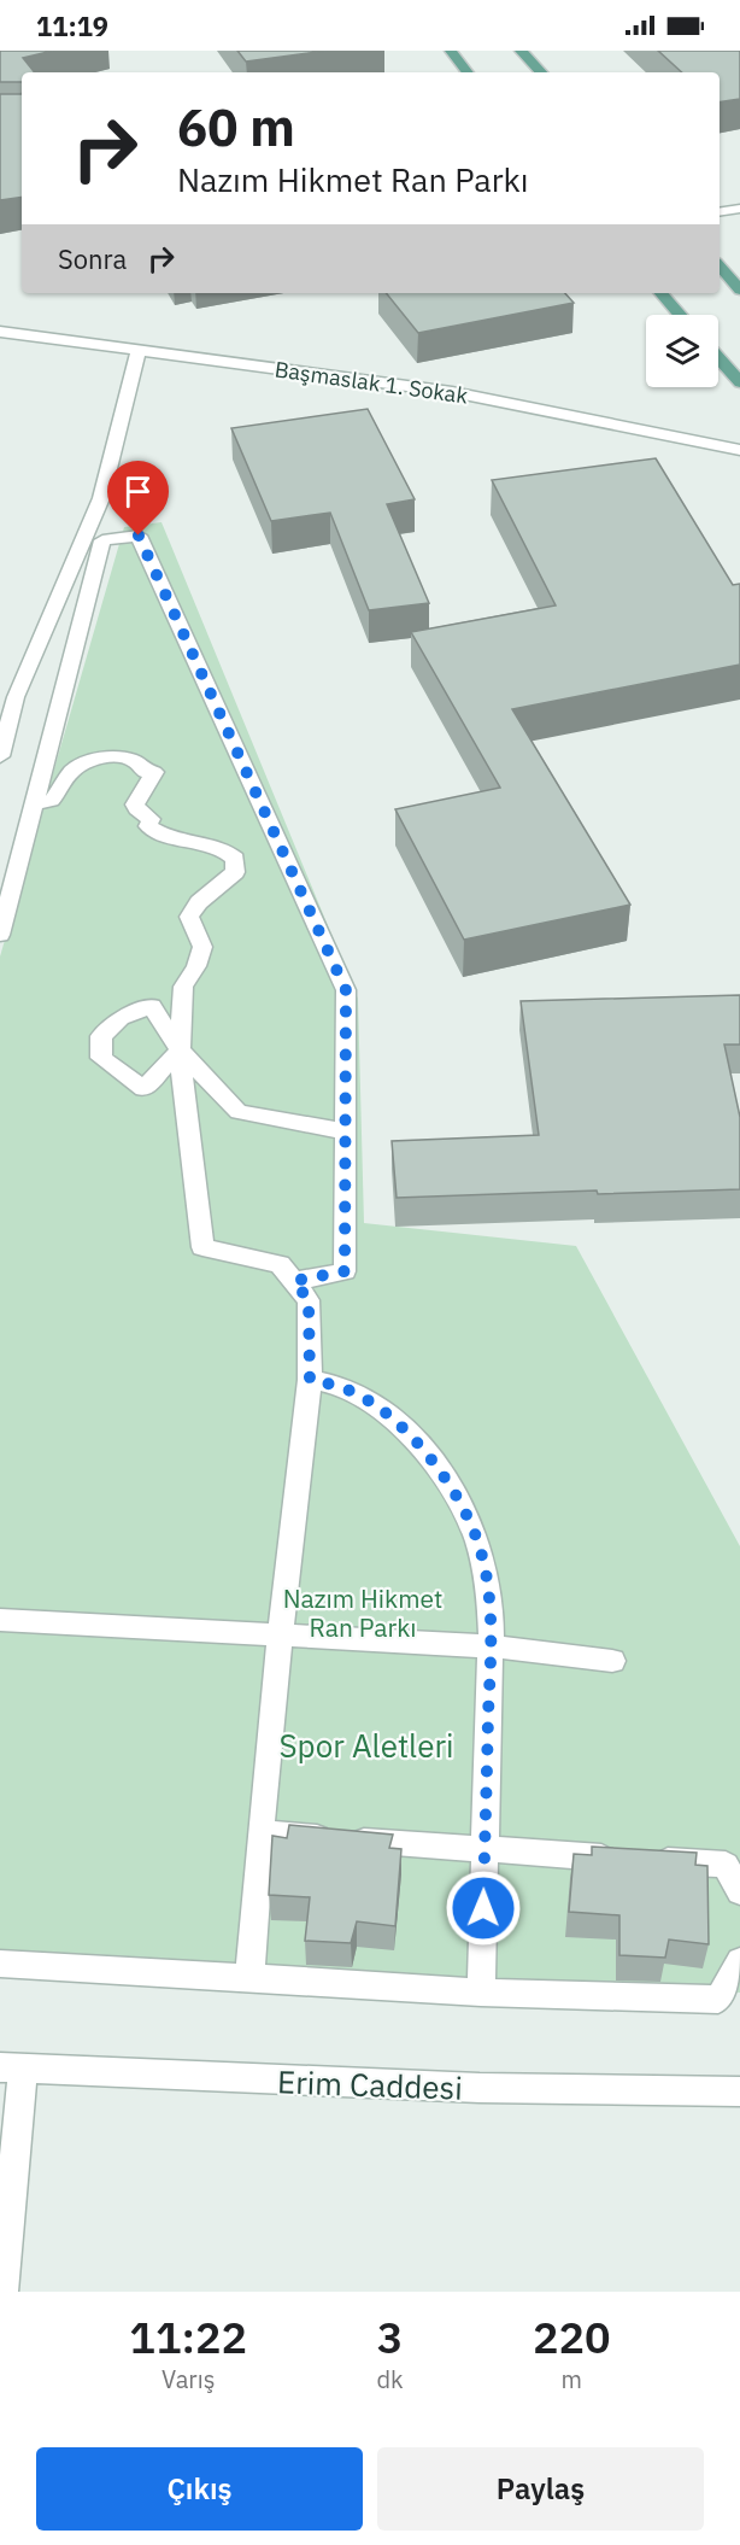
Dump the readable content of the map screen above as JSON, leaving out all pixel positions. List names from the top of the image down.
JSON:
{
  "streets": {
    "street": ["Başmaslak 1. Sokak", "Erim Caddesi"]
  },
  "parks": ["Nazım Hikmet Ran Parkı", "Spor Aletleri"],
  "page": {
    "status": "11:19",
    "turn": ["60 m", "Nazım Hikmet Ran Parkı"],
    "then": "Sonra",
    "eta": [
      "11:22",
      "Varış",
      "3",
      "dk",
      "220",
      "m"
    ],
    "buttons": ["Çıkış", "Paylaş"]
  }
}
